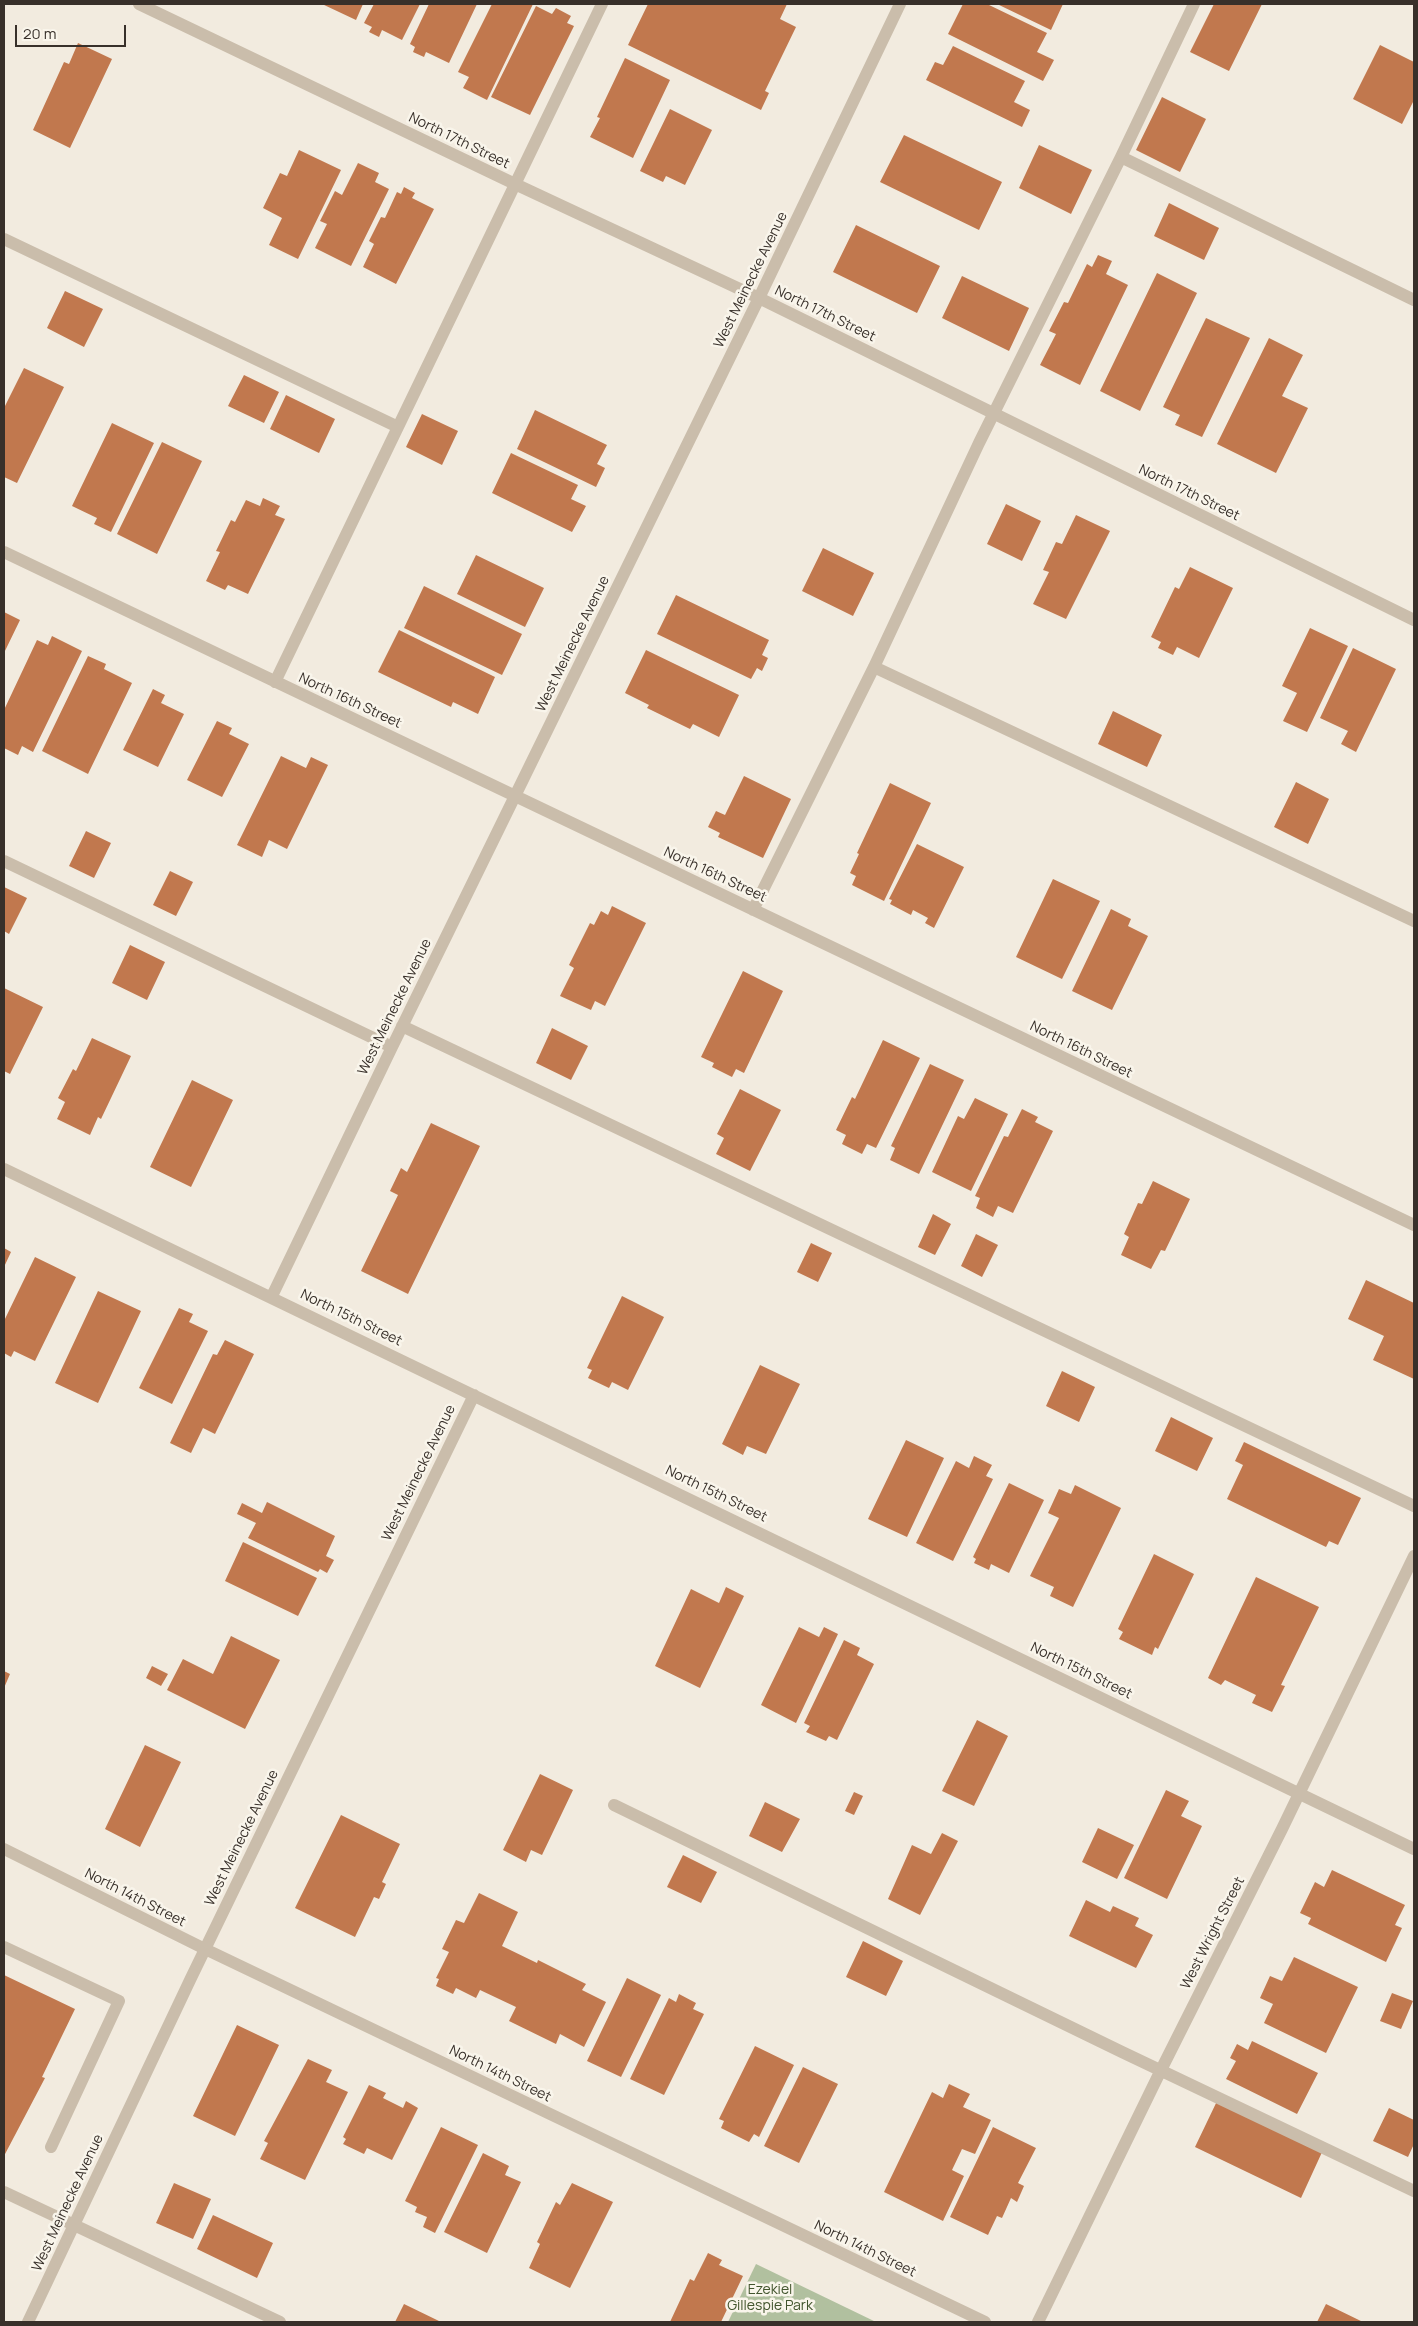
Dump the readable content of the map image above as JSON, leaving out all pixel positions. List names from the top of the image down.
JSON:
{
  "streets": {
    "street": [
      "North 17th Street",
      "West Meinecke Avenue",
      "North 16th Street",
      "North 15th Street",
      "North 14th Street",
      "West Wright Street"
    ]
  },
  "crossings": [
    ["North 17th Street", "West Meinecke Avenue"],
    ["West Meinecke Avenue", "North 16th Street"],
    ["West Meinecke Avenue", "North 15th Street"],
    ["West Meinecke Avenue", "North 14th Street"],
    ["North 15th Street", "West Wright Street"]
  ],
  "parks": ["Ezekiel Gillespie Park"],
  "scale_bar": "20 m"
}
